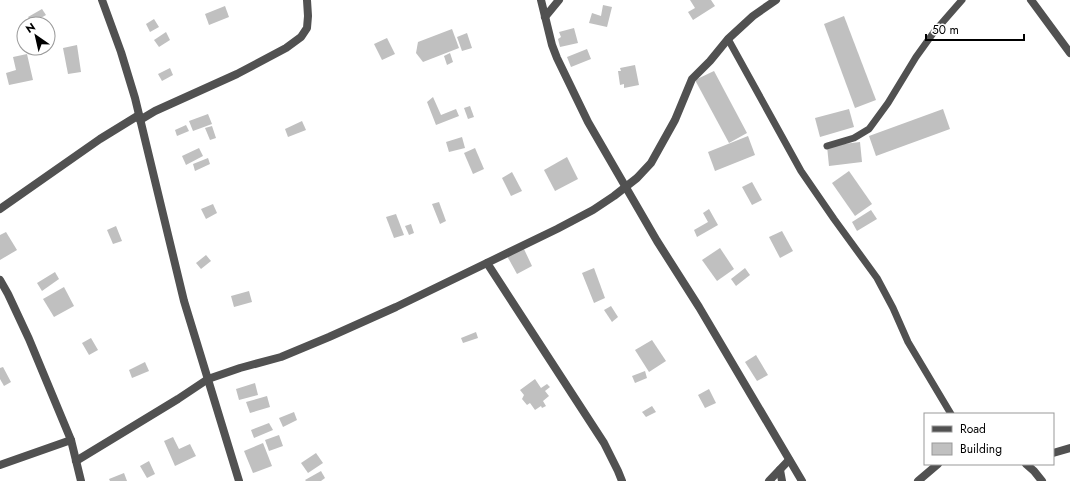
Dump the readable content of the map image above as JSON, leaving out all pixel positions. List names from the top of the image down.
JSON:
{
  "legend": ["Road", "Building"],
  "scale_bar": "50 m",
  "north": "top left"
}
